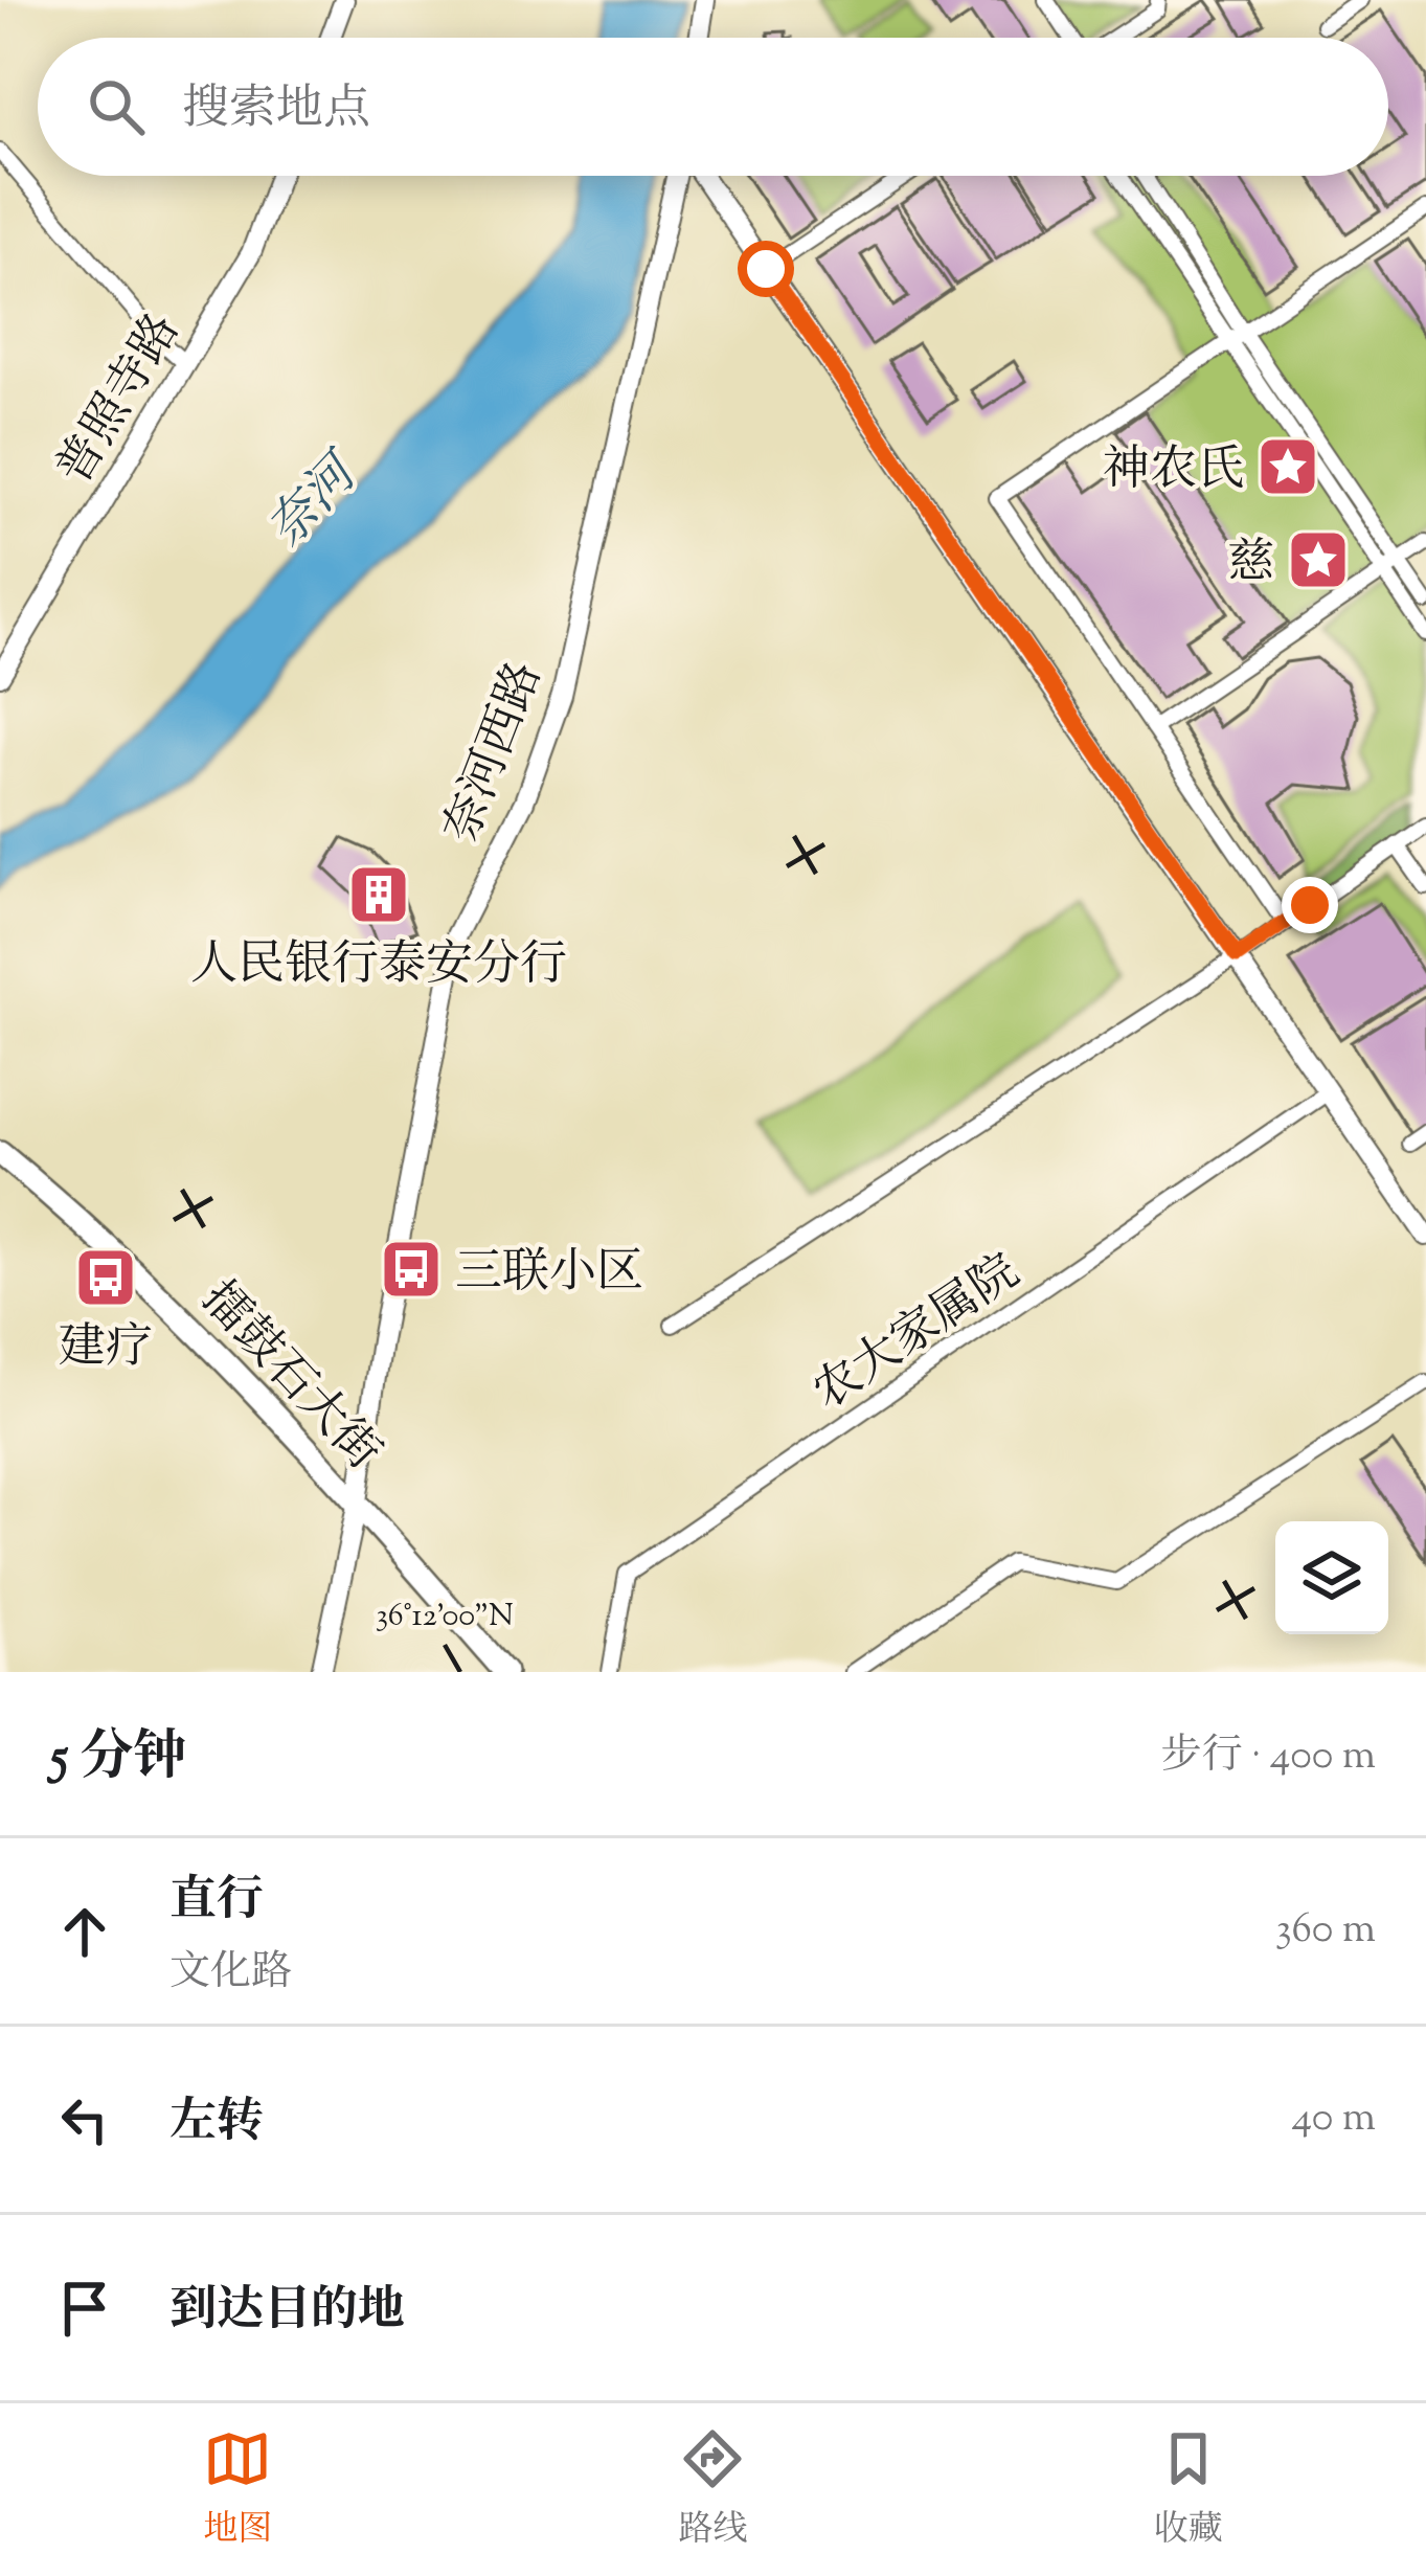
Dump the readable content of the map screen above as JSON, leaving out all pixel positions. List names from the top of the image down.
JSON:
{
  "streets": {
    "main road": ["擂鼓石大街"],
    "street": ["普照寺路", "奈河西路", "农大家属院"]
  },
  "crossings": [
    ["奈河西路", "擂鼓石大街"]
  ],
  "water": ["奈河"],
  "places": {
    "place": ["神农氏", "慈"],
    "building": ["人民银行泰安分行"],
    "bus stop": ["三联小区", "建疗"]
  },
  "page": {
    "search": "搜索地点",
    "heading": ["5 分钟", "步行 · 400 m"],
    "list": [
      ["直行", "文化路", "360 m"],
      ["左转", "40 m"],
      "到达目的地"
    ],
    "nav": ["地图", "路线", "收藏"]
  },
  "coordinates": ["36°12'00\"N"]
}
